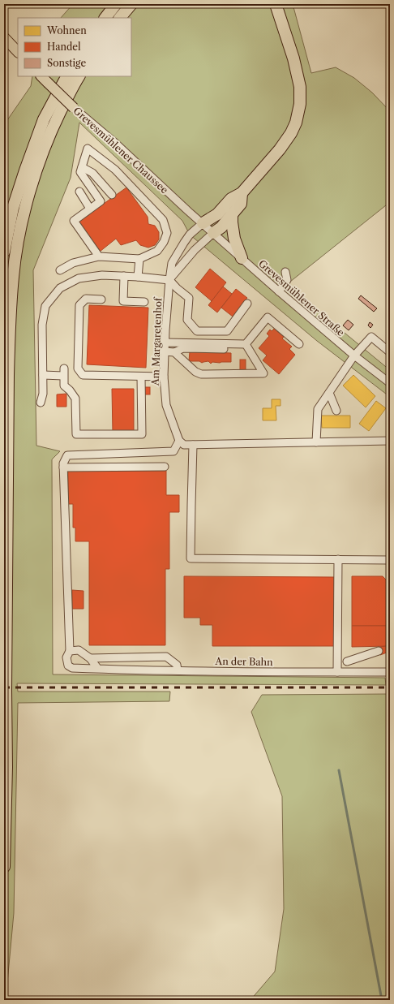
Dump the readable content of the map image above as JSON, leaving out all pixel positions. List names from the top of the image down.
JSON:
{
  "streets": {
    "main road": ["Grevesmühlener Chaussee"],
    "street": ["Grevesmühlener Straße", "Am Margaretenhof", "An der Bahn"]
  },
  "crossings": [
    ["Grevesmühlener Chaussee", "Grevesmühlener Straße"],
    ["Grevesmühlener Chaussee", "Am Margaretenhof"],
    ["Grevesmühlener Straße", "Am Margaretenhof"]
  ],
  "legend": ["Wohnen", "Handel", "Sonstige"]
}
